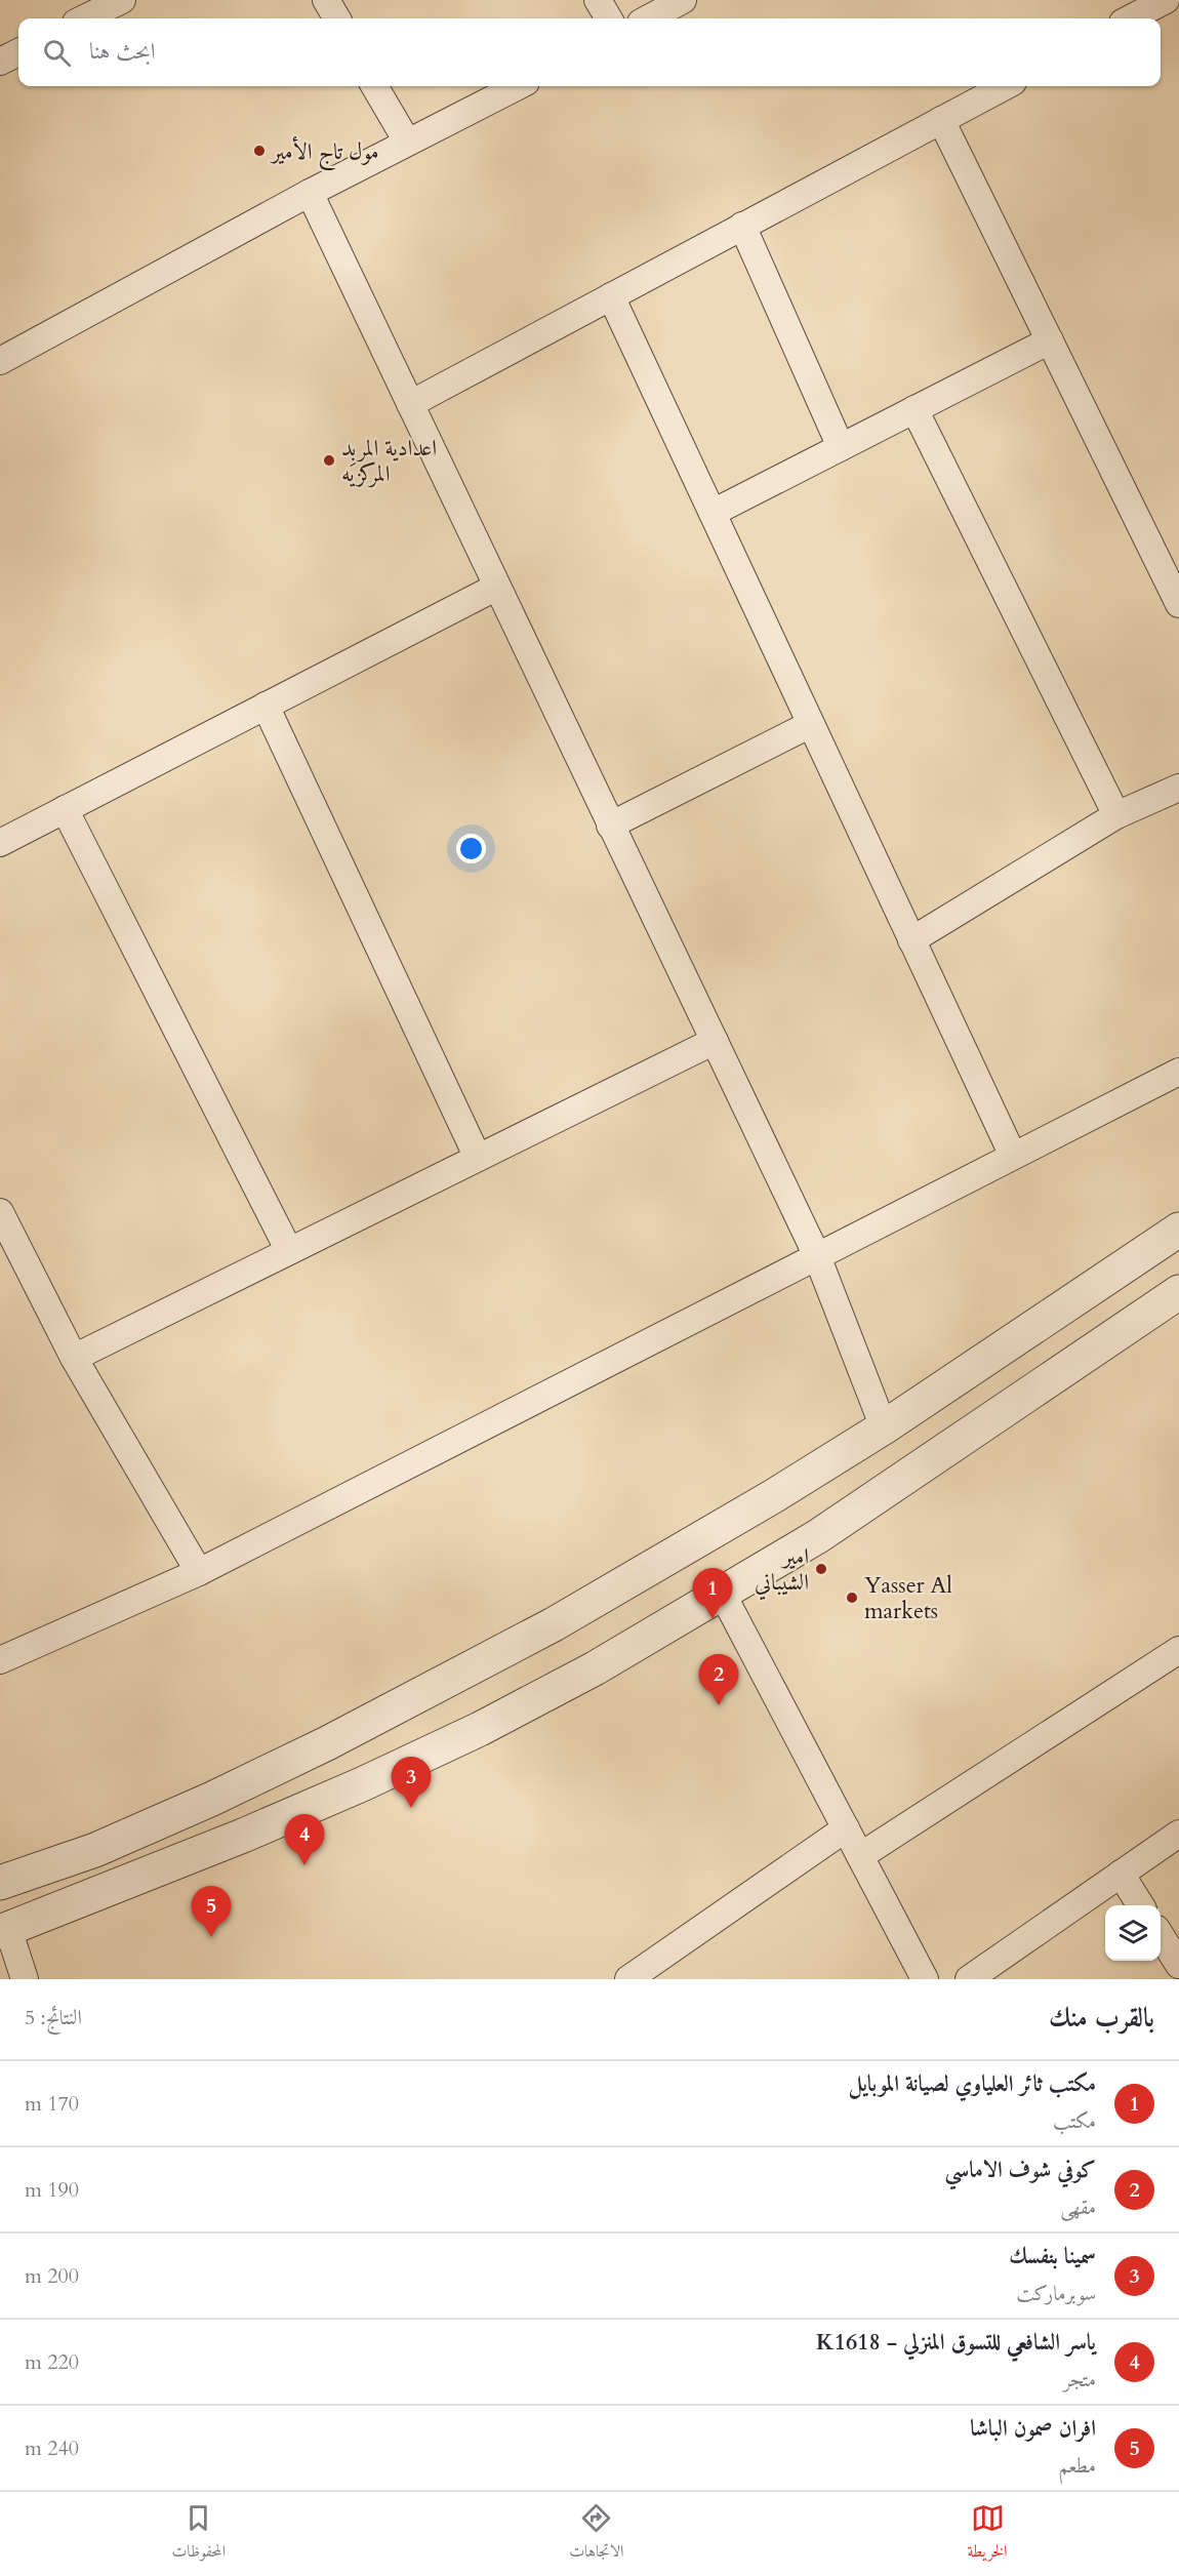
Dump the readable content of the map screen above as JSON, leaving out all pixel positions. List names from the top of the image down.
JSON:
{
  "places": [
    "مول تاج الأمير",
    "اعدادية المربِد المركزيه",
    "امير الشيباني",
    "Yasser Al markets"
  ],
  "page": {
    "search": "ابحث هنا",
    "pins": [
      "1",
      "2",
      "3",
      "4",
      "5"
    ],
    "heading": ["بالقرب منك", "النتائج: 5"],
    "list": [
      {
        "mark": "1",
        "name": "مكتب ثائر العلياوي لصيانة الموبايل",
        "note": "مكتب",
        "value": "170 m"
      },
      {
        "mark": "2",
        "name": "كوفي شوف الاماسي",
        "note": "مقهى",
        "value": "190 m"
      },
      {
        "mark": "3",
        "name": "سمينا بنفسك",
        "note": "سوبرماركت",
        "value": "200 m"
      },
      {
        "mark": "4",
        "name": "ياسر الشافعي للتسوق المنزلي - K1618",
        "note": "متجر",
        "value": "220 m"
      },
      {
        "mark": "5",
        "name": "افران صمون الباشا",
        "note": "مطعم",
        "value": "240 m"
      }
    ],
    "nav": ["الخريطة", "الاتجاهات", "المحفوظات"]
  }
}
